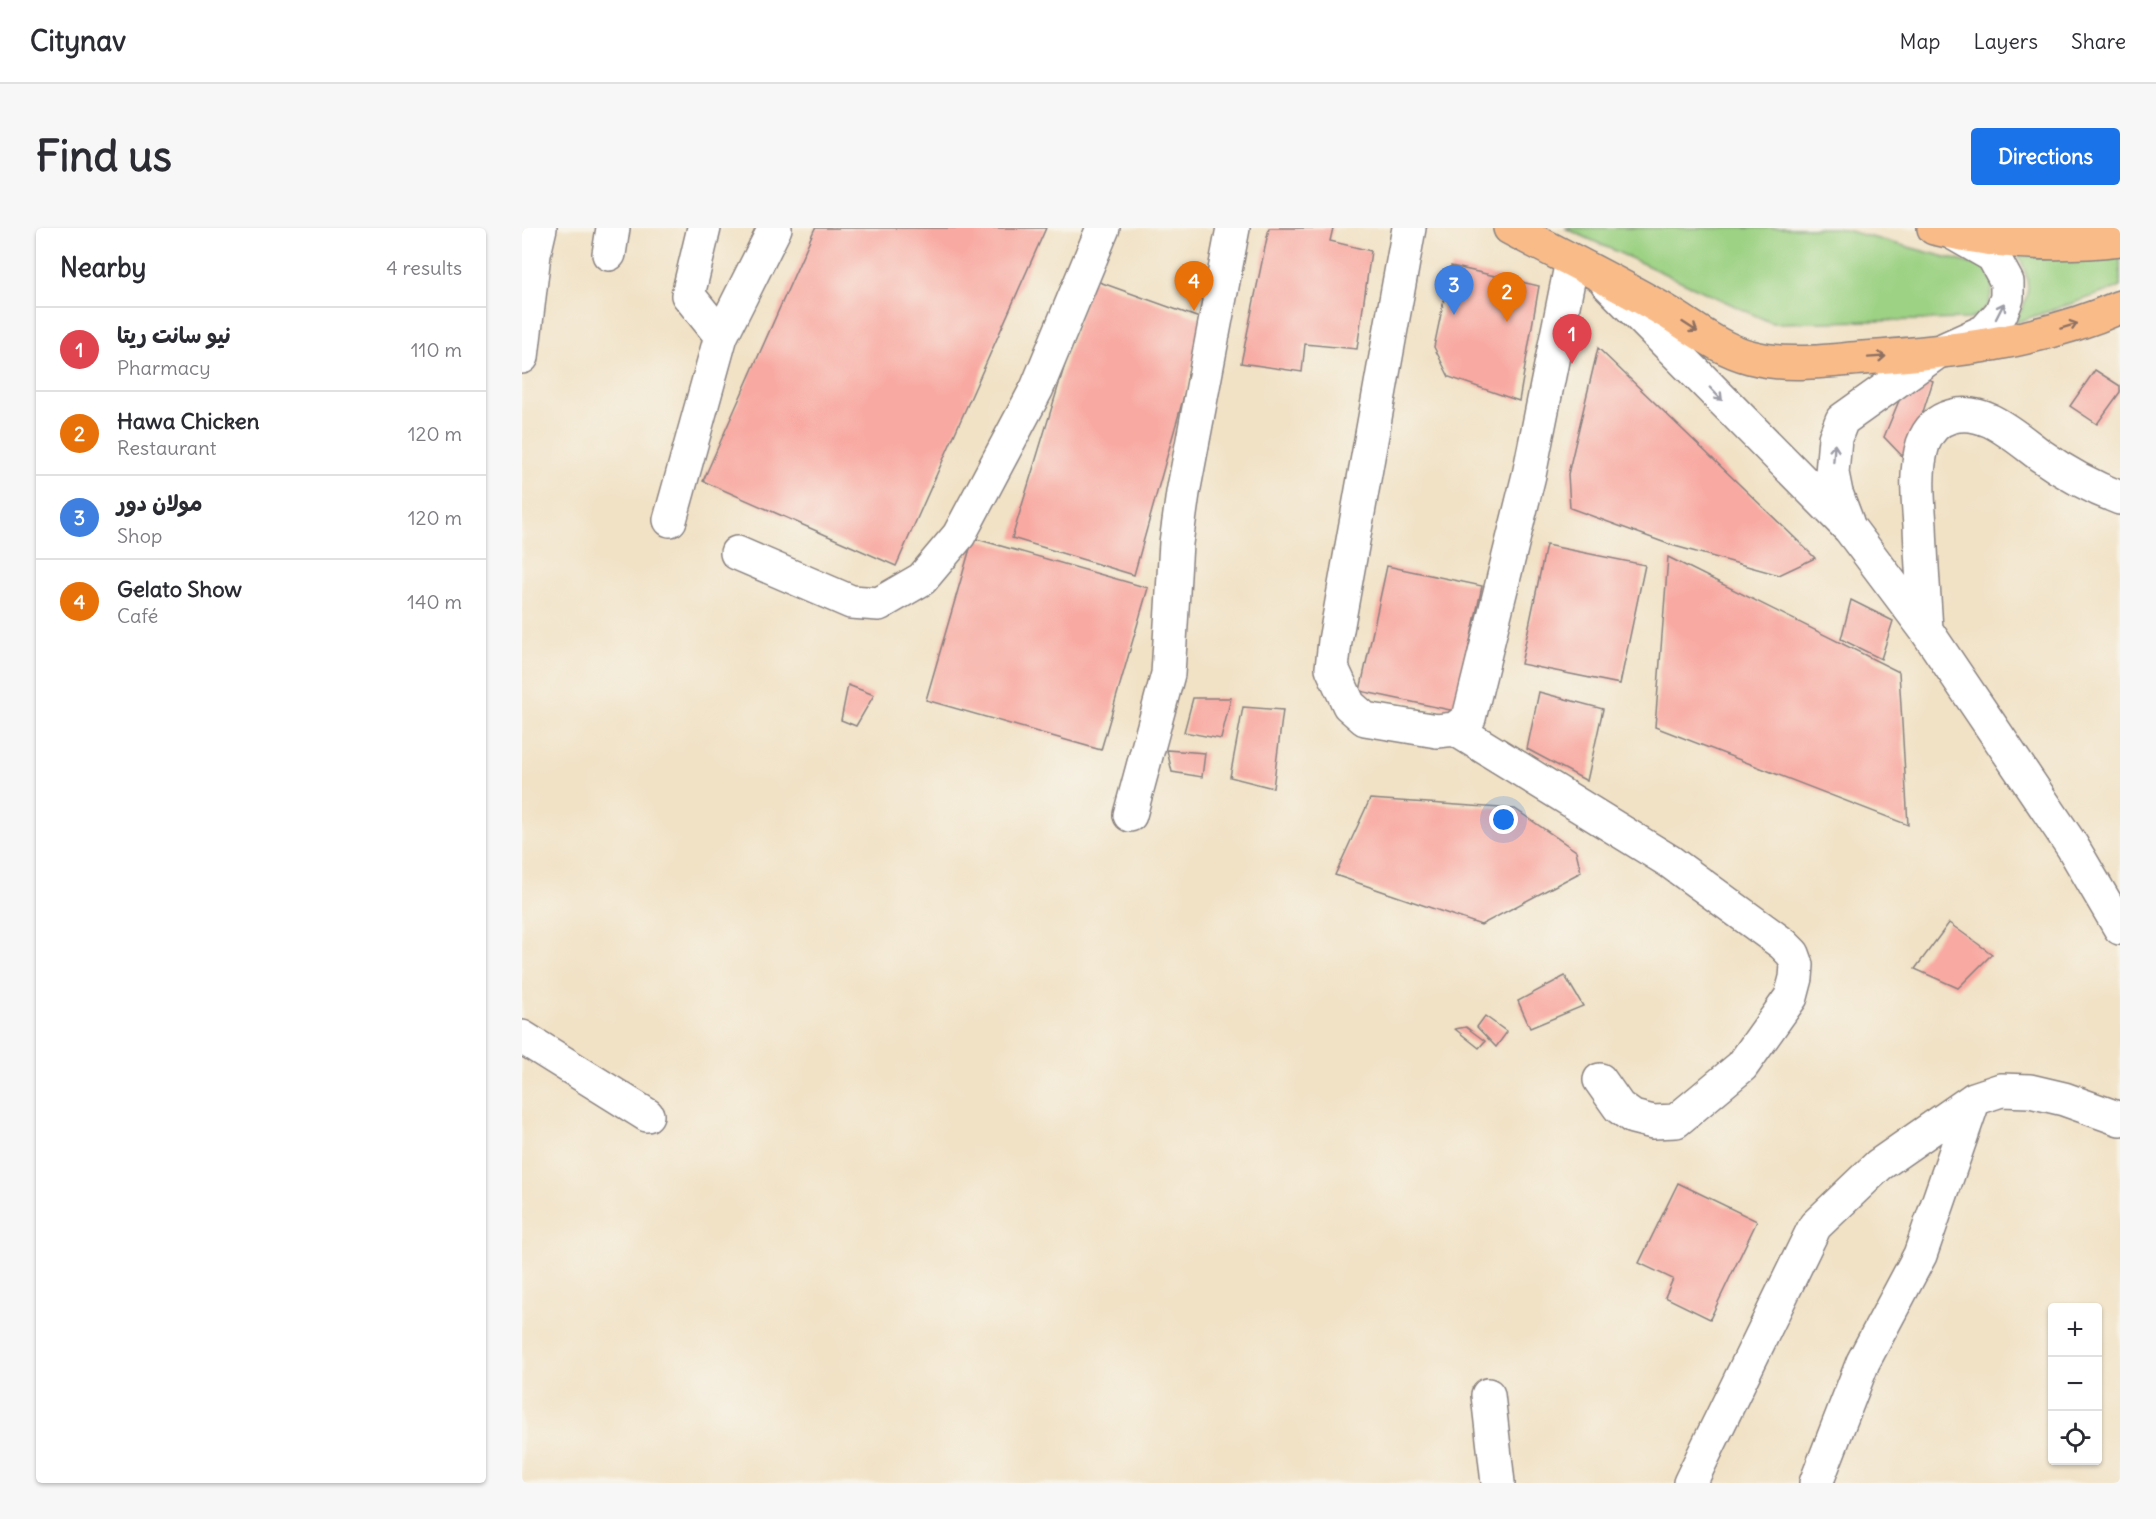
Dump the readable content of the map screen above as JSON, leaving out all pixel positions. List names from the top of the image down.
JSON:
{
  "page": {
    "header": "Citynav",
    "nav": ["Map", "Layers", "Share"],
    "buttons": "Directions",
    "title": "Find us",
    "heading": ["Nearby", "4 results"],
    "pins": [
      "4",
      "3",
      "2",
      "1"
    ],
    "list": [
      {
        "mark": "1",
        "name": "نيو سانت ريتا",
        "note": "Pharmacy",
        "value": "110 m"
      },
      {
        "mark": "2",
        "name": "Hawa Chicken",
        "note": "Restaurant",
        "value": "120 m"
      },
      {
        "mark": "3",
        "name": "مولان دور",
        "note": "Shop",
        "value": "120 m"
      },
      {
        "mark": "4",
        "name": "Gelato Show",
        "note": "Café",
        "value": "140 m"
      }
    ],
    "map_buttons": ["+", "−"]
  }
}
